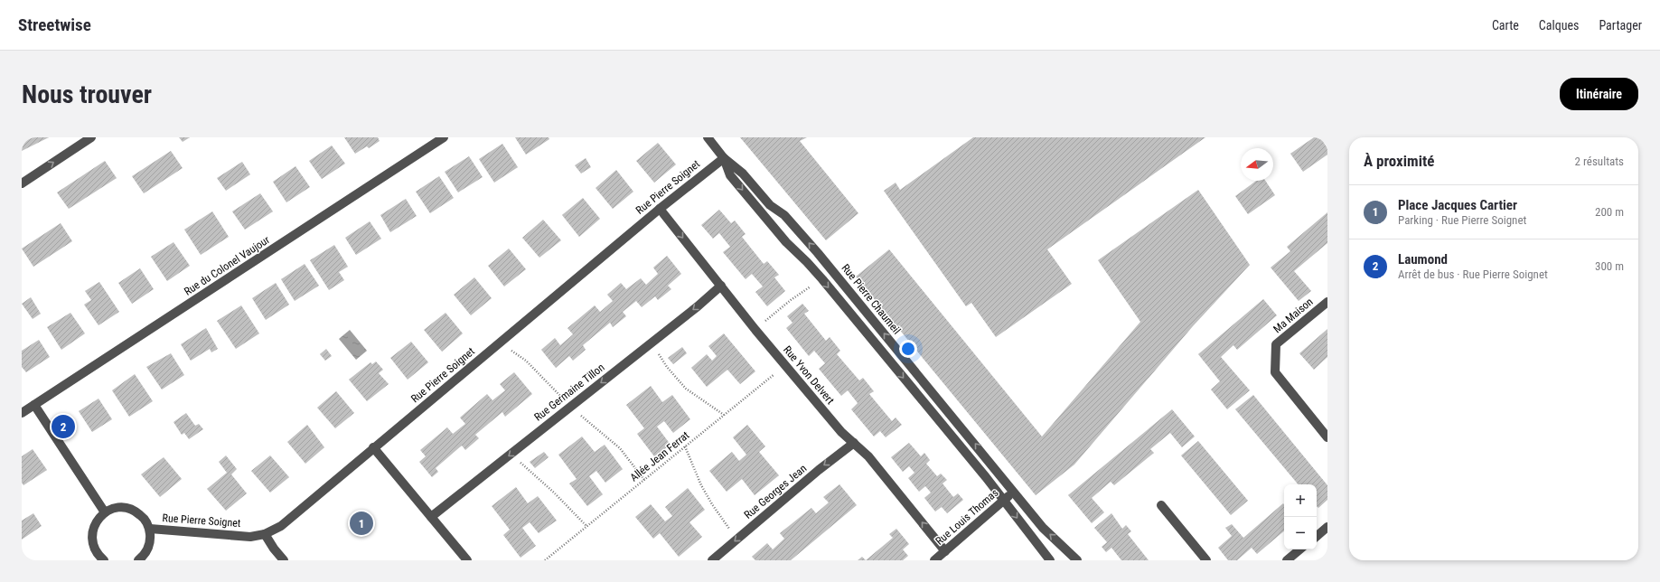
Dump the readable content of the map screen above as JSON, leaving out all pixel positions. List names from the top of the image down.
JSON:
{
  "streets": {
    "street": [
      "Rue Pierre Soignet",
      "Rue du Colonel Vaujour",
      "Rue Pierre Chaumeil",
      "Ma Maison",
      "Rue Yvon Delvert",
      "Rue Germaine Tillon",
      "Rue Georges Jean",
      "Rue Louis Thomas"
    ],
    "path": ["Allée Jean Ferrat"]
  },
  "crossings": [
    ["Rue Pierre Soignet", "Rue Pierre Chaumeil"],
    ["Rue Pierre Soignet", "Rue Yvon Delvert"],
    ["Rue Pierre Chaumeil", "Rue Louis Thomas"],
    ["Rue Yvon Delvert", "Rue Germaine Tillon"],
    ["Rue Yvon Delvert", "Allée Jean Ferrat"],
    ["Rue Yvon Delvert", "Rue Georges Jean"],
    ["Rue Yvon Delvert", "Rue Louis Thomas"]
  ],
  "one_way": ["Rue Germaine Tillon", "Rue Georges Jean"],
  "north": "left",
  "page": {
    "header": "Streetwise",
    "nav": ["Carte", "Calques", "Partager"],
    "buttons": "Itinéraire",
    "title": "Nous trouver",
    "heading": ["À proximité", "2 résultats"],
    "list": [
      {
        "mark": "1",
        "name": "Place Jacques Cartier",
        "note": "Parking · Rue Pierre Soignet",
        "value": "200 m"
      },
      {
        "mark": "2",
        "name": "Laumond",
        "note": "Arrêt de bus · Rue Pierre Soignet",
        "value": "300 m"
      }
    ],
    "pins": ["2", "1"],
    "map_buttons": ["+", "−"]
  }
}
